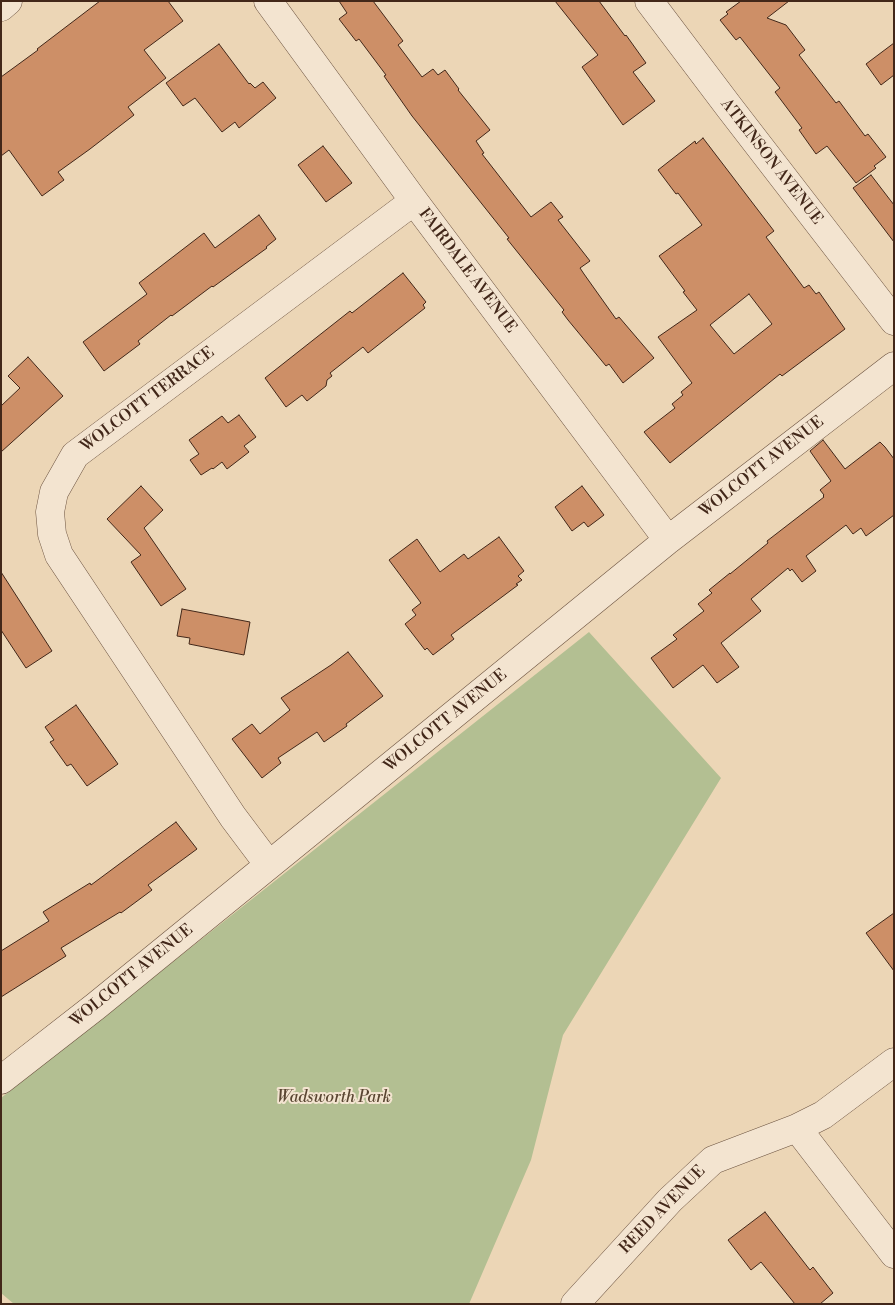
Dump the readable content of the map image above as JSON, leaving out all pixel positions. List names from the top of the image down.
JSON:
{
  "streets": {
    "street": [
      "ATKINSON AVENUE",
      "FAIRDALE AVENUE",
      "WOLCOTT TERRACE",
      "WOLCOTT AVENUE",
      "REED AVENUE"
    ]
  },
  "crossings": [
    ["FAIRDALE AVENUE", "WOLCOTT TERRACE"],
    ["FAIRDALE AVENUE", "WOLCOTT AVENUE"],
    ["WOLCOTT TERRACE", "WOLCOTT AVENUE"]
  ],
  "parks": ["Wadsworth Park"]
}
